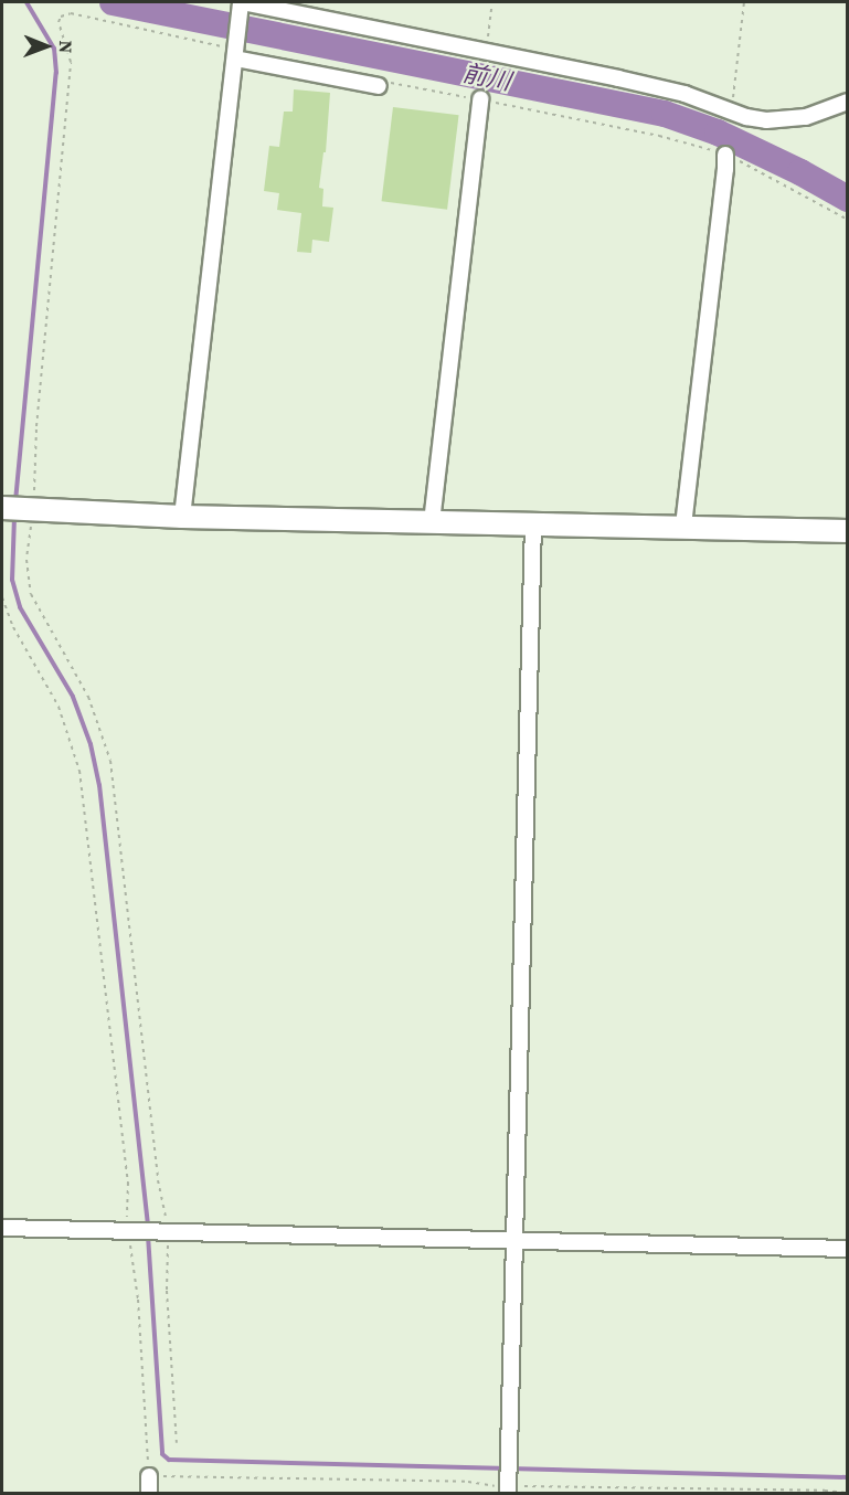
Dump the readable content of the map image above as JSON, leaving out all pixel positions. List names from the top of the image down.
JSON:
{
  "water": ["前川"],
  "north": "right"
}
